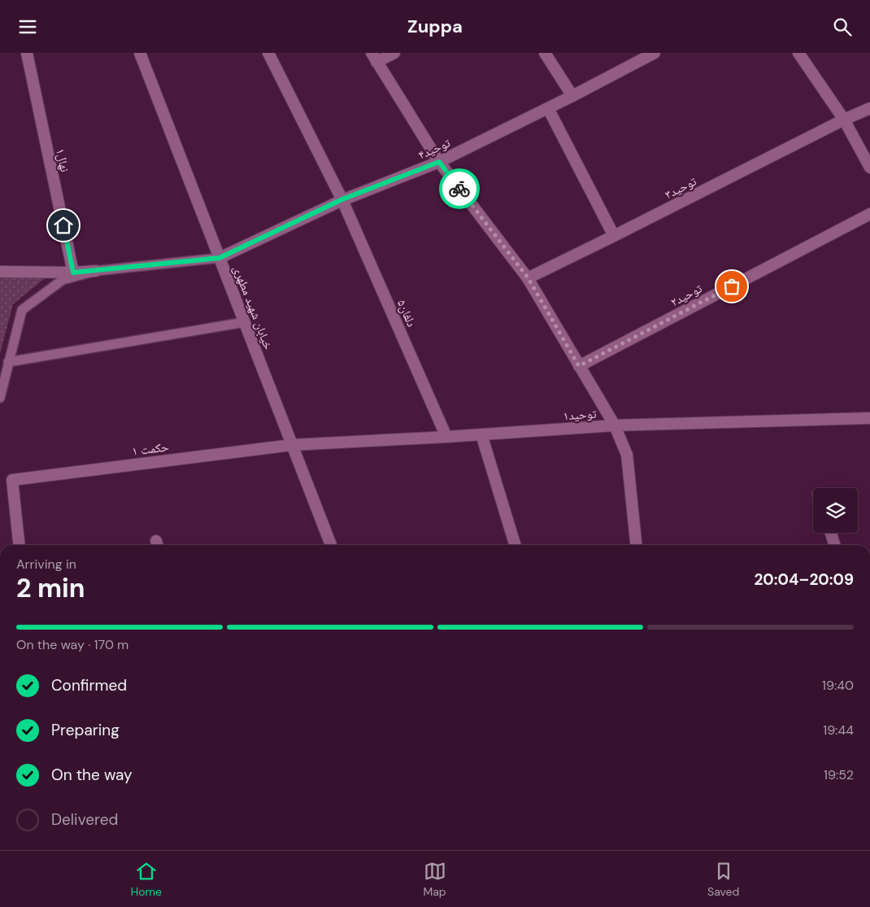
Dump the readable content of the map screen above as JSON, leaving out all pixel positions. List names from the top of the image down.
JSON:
{
  "streets": {
    "street": [
      "توحید۴",
      "نهال۱",
      "توحید۳",
      "توحید۲",
      "خیابان شهید مطهری",
      "دلفان۵",
      "توحید۱",
      "حکمت ۱"
    ]
  },
  "crossings": [
    ["توحید۴", "خیابان شهید مطهری"],
    ["توحید۴", "دلفان۵"],
    ["خیابان شهید مطهری", "توحید۱"],
    ["خیابان شهید مطهری", "حکمت ۱"],
    ["دلفان۵", "توحید۱"],
    ["توحید۱", "حکمت ۱"]
  ],
  "page": {
    "header": "Zuppa",
    "heading": ["2 min", "Arriving in", "20:04–20:09"],
    "bar": "On the way · 170 m",
    "list": [
      ["Confirmed", "19:40"],
      ["Preparing", "19:44"],
      ["On the way", "19:52"],
      "Delivered"
    ],
    "tabs": ["Home", "Map", "Saved"]
  }
}
